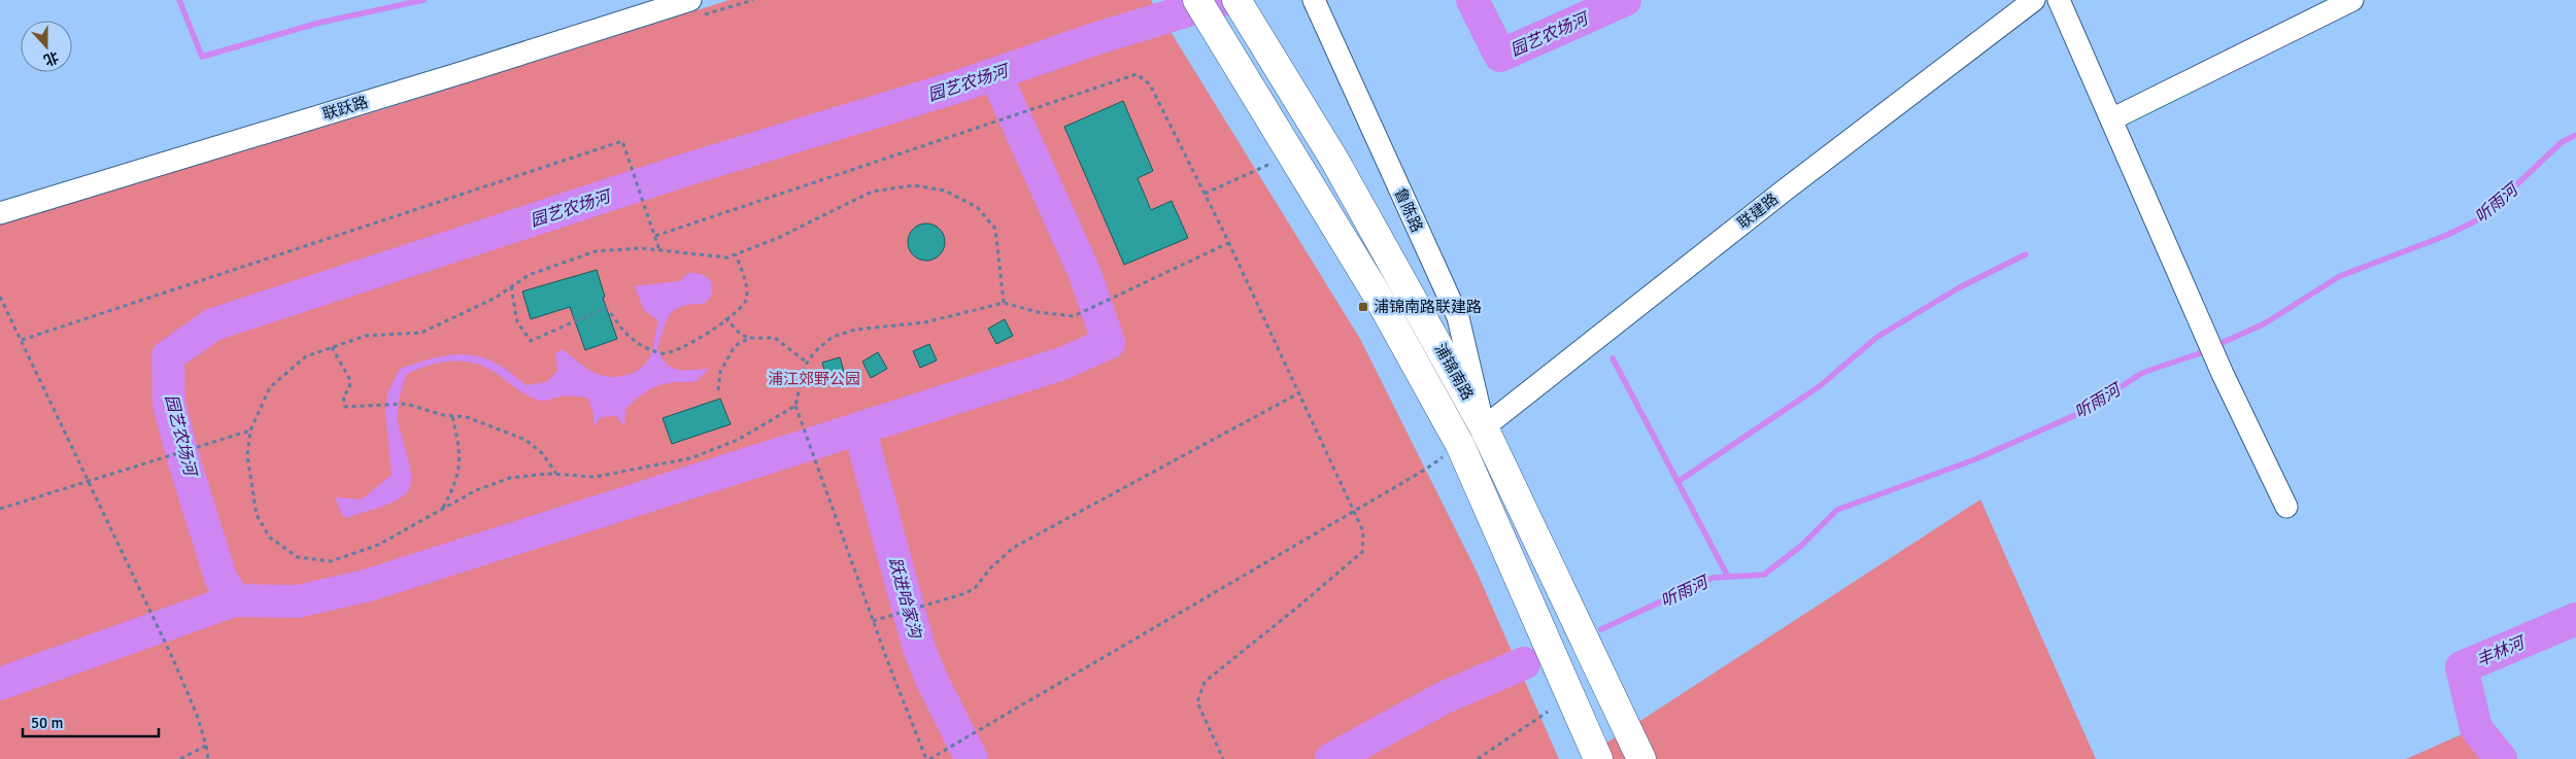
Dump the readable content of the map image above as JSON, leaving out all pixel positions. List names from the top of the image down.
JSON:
{
  "streets": {
    "main road": ["浦锦南路"],
    "street": ["联跃路", "鲁陈路", "联建路"]
  },
  "crossings": [
    ["鲁陈路", "联建路"],
    ["鲁陈路", "浦锦南路"],
    ["联建路", "浦锦南路"]
  ],
  "water": [
    "园艺农场河",
    "听雨河",
    "跃进哈家沟",
    "丰林河"
  ],
  "parks": ["浦江郊野公园"],
  "places": {
    "transit": ["浦锦南路联建路"]
  },
  "scale_bar": "50 m",
  "north": "bottom"
}
